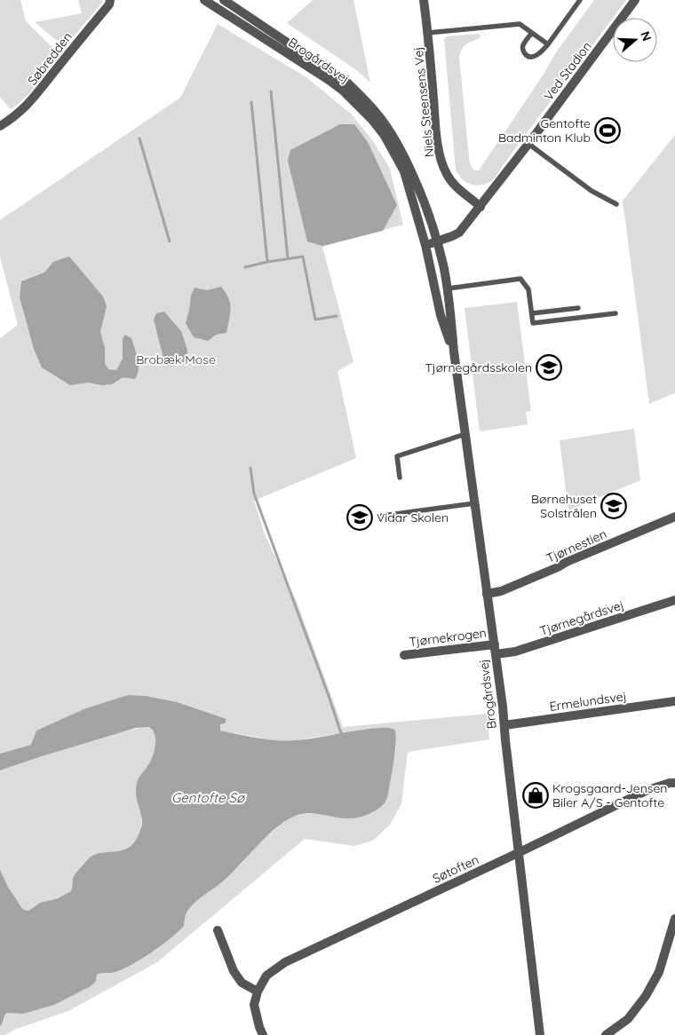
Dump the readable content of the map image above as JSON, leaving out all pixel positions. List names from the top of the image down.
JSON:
{
  "streets": {
    "street": [
      "Søbredden",
      "Brogårdsvej",
      "Ved Stadion",
      "Niels Steensens Vej",
      "Tjørnestien",
      "Tjørnegårdsvej",
      "Tjørnekrogen",
      "Ermelundsvej",
      "Søtoften"
    ]
  },
  "crossings": [
    ["Brogårdsvej", "Ved Stadion"],
    ["Brogårdsvej", "Tjørnestien"],
    ["Brogårdsvej", "Tjørnegårdsvej"],
    ["Brogårdsvej", "Tjørnekrogen"],
    ["Brogårdsvej", "Ermelundsvej"],
    ["Brogårdsvej", "Søtoften"],
    ["Ved Stadion", "Niels Steensens Vej"]
  ],
  "water": ["Gentofte Sø"],
  "parks": ["Brobæk Mose"],
  "places": {
    "sports": ["Gentofte Badminton Klub"],
    "school or university": ["Tjørnegårdsskolen", "Børnehuset Solstrålen", "Vidar Skolen"],
    "shop": ["Krogsgaard-Jensen Biler A/S - Gentofte"]
  },
  "north": "right"
}
